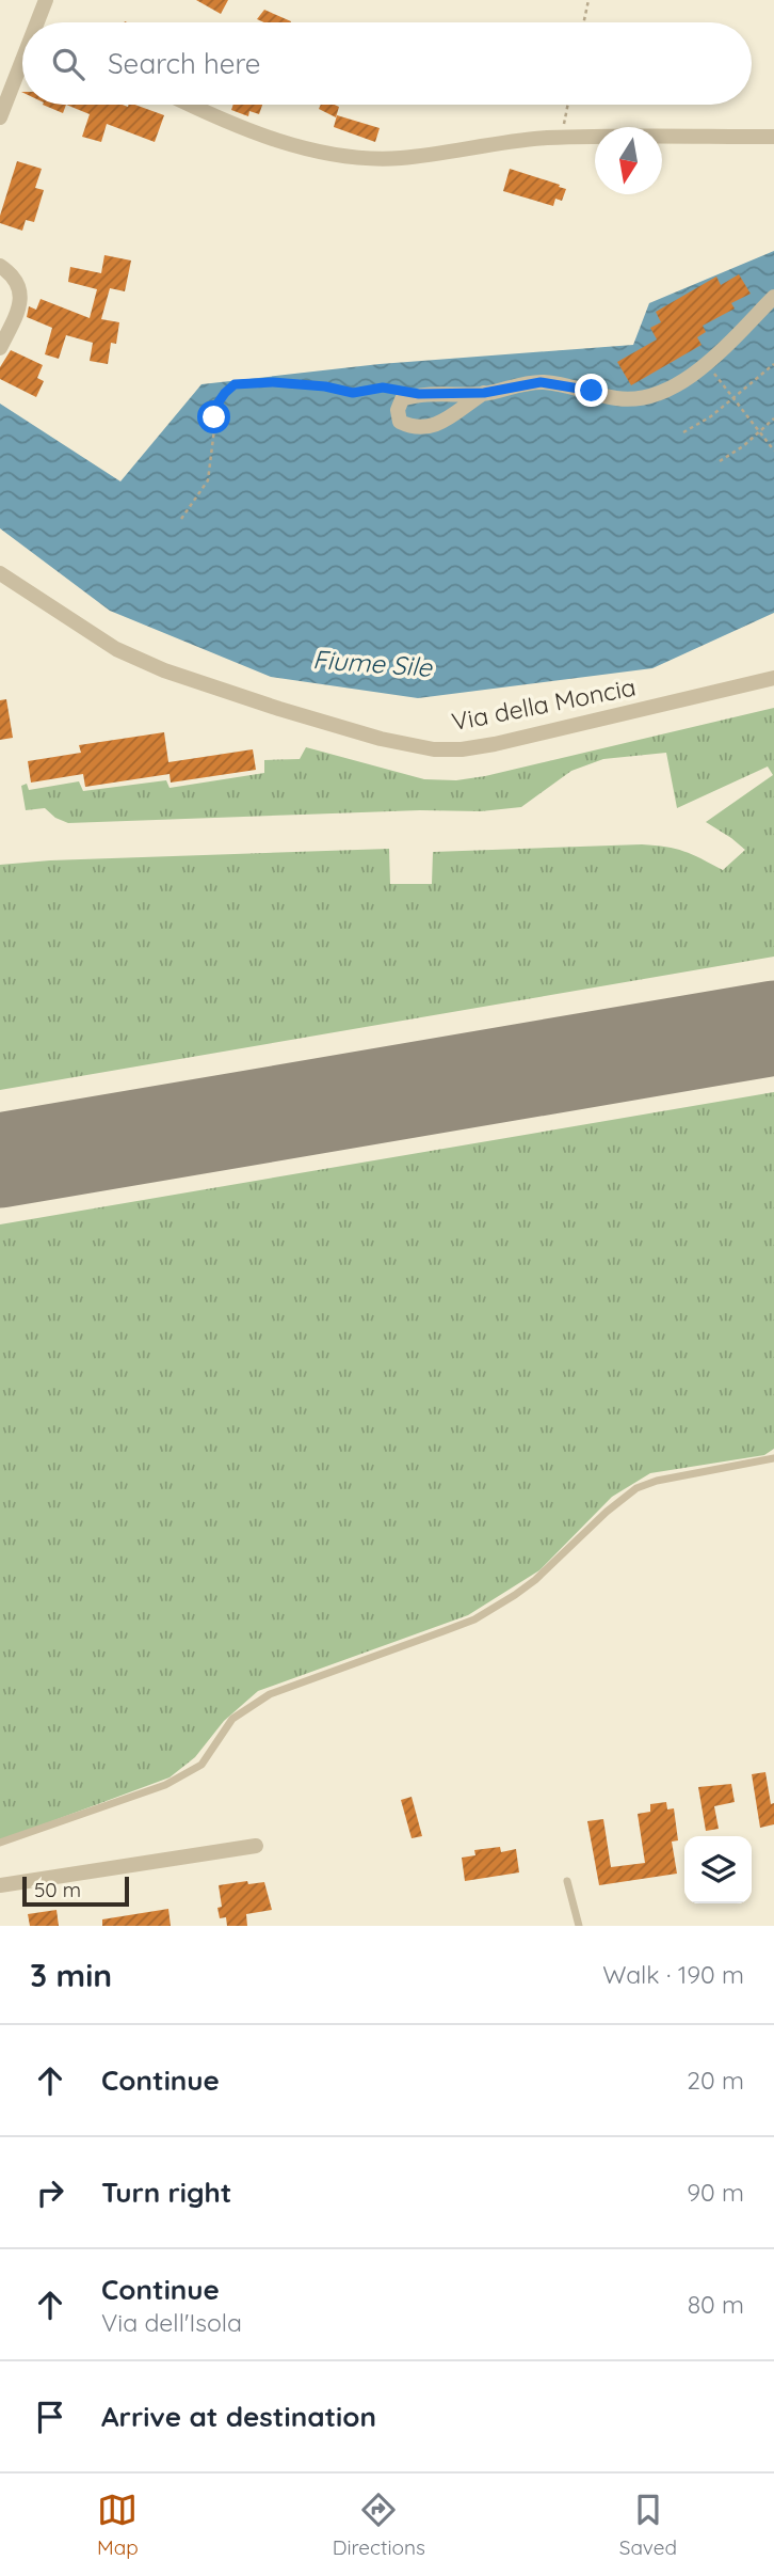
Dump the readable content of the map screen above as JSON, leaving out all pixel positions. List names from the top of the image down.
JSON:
{
  "streets": {
    "street": ["Via della Moncia"]
  },
  "water": ["Fiume Sile"],
  "scale_bar": "50 m",
  "north": "bottom",
  "page": {
    "search": "Search here",
    "scale": "50 m",
    "heading": ["3 min", "Walk · 190 m"],
    "list": [
      ["Continue", "20 m"],
      ["Turn right", "90 m"],
      ["Continue", "Via dell'Isola", "80 m"],
      "Arrive at destination"
    ],
    "nav": ["Map", "Directions", "Saved"]
  }
}
